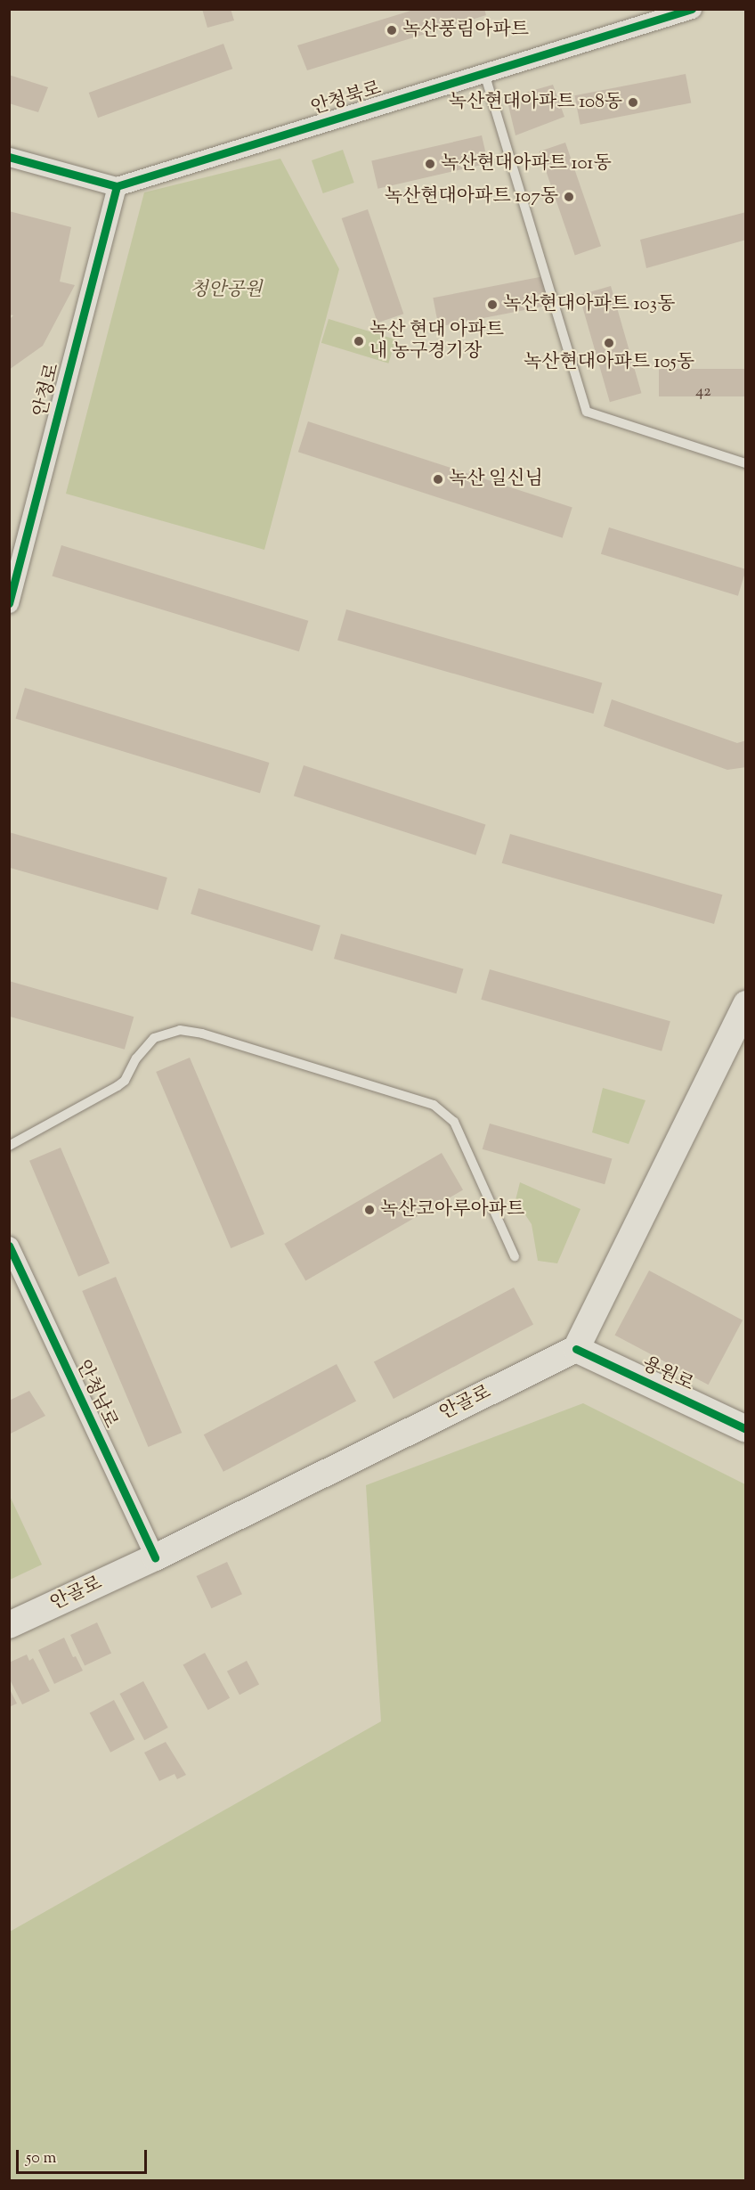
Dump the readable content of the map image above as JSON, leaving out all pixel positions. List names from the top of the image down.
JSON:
{
  "streets": {
    "main road": ["용원로", "안골로"],
    "street": ["안청북로", "안청로", "안청남로"]
  },
  "crossings": [
    ["안청북로", "안청로"],
    ["용원로", "안골로"],
    ["안청남로", "안골로"]
  ],
  "parks": ["청안공원"],
  "places": [
    "녹산풍림아파트",
    "녹산현대아파트 108동",
    "녹산현대아파트 101동",
    "녹산현대아파트 107동",
    "녹산현대아파트 103동",
    "녹산 현대 아파트 내 농구경기장",
    "녹산현대아파트 105동",
    "녹산 일신님",
    "녹산코아루아파트"
  ],
  "house_numbers": ["42"],
  "scale_bar": "50 m"
}
